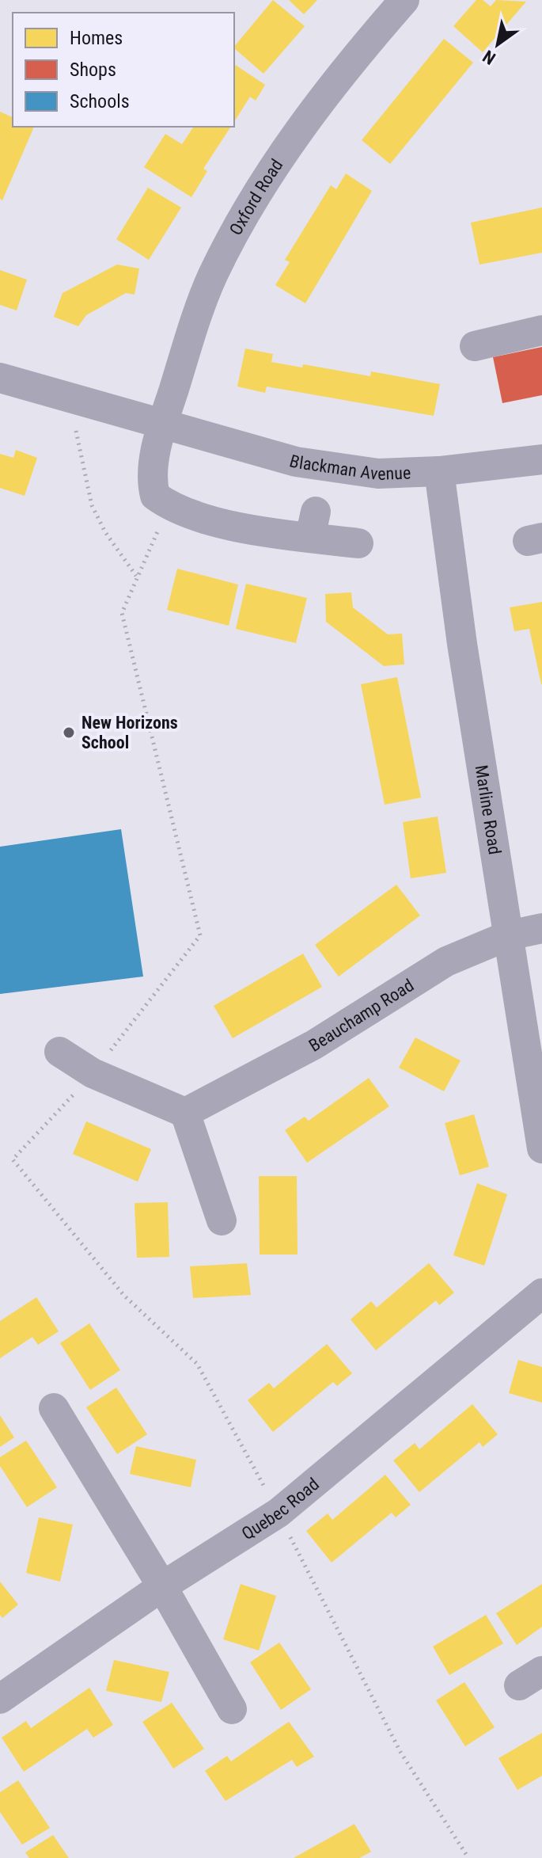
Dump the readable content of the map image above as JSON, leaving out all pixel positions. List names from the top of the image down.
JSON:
{
  "streets": {
    "street": [
      "Oxford Road",
      "Blackman Avenue",
      "Marline Road",
      "Beauchamp Road",
      "Quebec Road"
    ]
  },
  "crossings": [
    ["Oxford Road", "Blackman Avenue"],
    ["Blackman Avenue", "Marline Road"],
    ["Marline Road", "Beauchamp Road"]
  ],
  "places": ["New Horizons School"],
  "legend": ["Homes", "Shops", "Schools"],
  "north": "bottom left"
}
